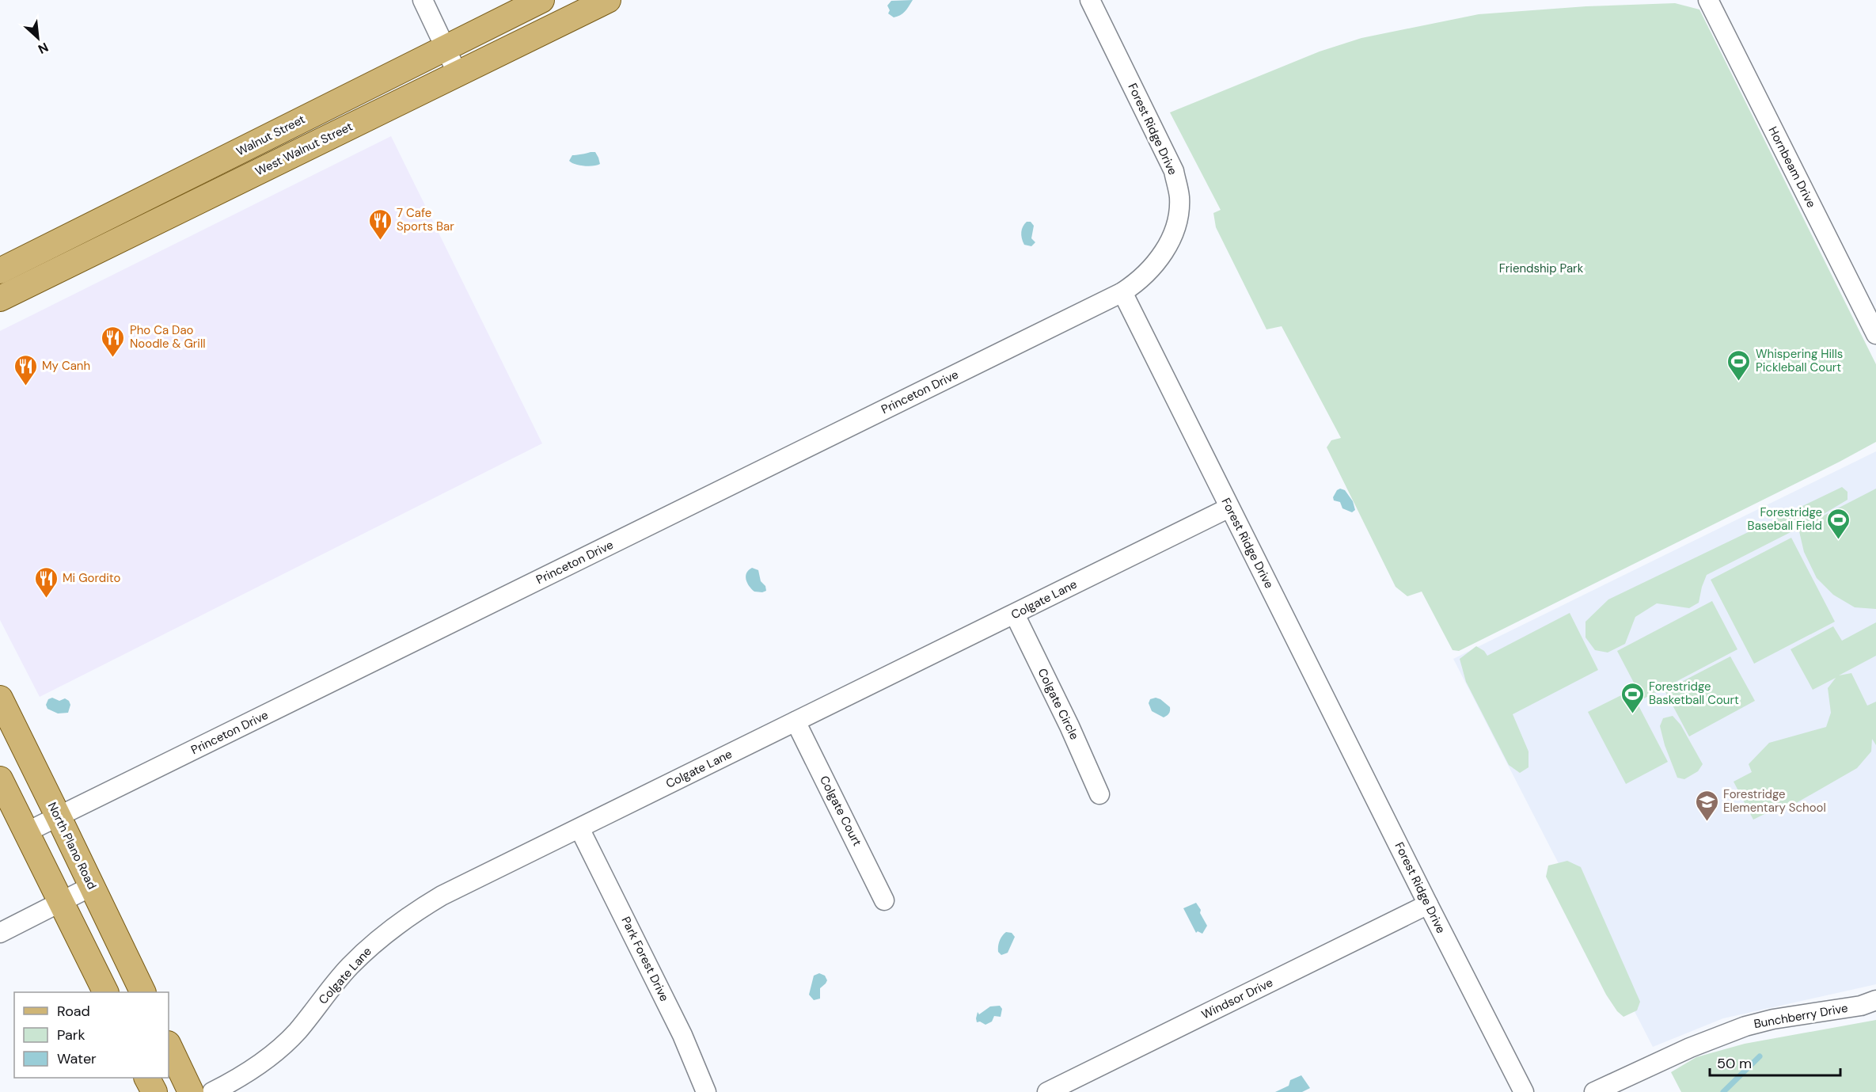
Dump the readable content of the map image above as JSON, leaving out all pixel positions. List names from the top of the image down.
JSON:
{
  "streets": {
    "main road": ["Walnut Street", "West Walnut Street", "North Plano Road"],
    "street": [
      "Forest Ridge Drive",
      "Hornbeam Drive",
      "Princeton Drive",
      "Colgate Lane",
      "Colgate Circle",
      "Colgate Court",
      "Park Forest Drive",
      "Windsor Drive",
      "Bunchberry Drive"
    ]
  },
  "crossings": [
    ["Forest Ridge Drive", "Princeton Drive"],
    ["Forest Ridge Drive", "Colgate Lane"],
    ["Forest Ridge Drive", "Windsor Drive"],
    ["Princeton Drive", "North Plano Road"],
    ["Colgate Lane", "Colgate Circle"],
    ["Colgate Lane", "Colgate Court"],
    ["Colgate Lane", "Park Forest Drive"]
  ],
  "parks": ["Friendship Park"],
  "places": {
    "restaurant": [
      "7 Cafe Sports Bar",
      "Pho Ca Dao Noodle & Grill",
      "My Canh",
      "Mi Gordito"
    ],
    "sports": ["Whispering Hills Pickleball Court", "Forestridge Baseball Field", "Forestridge Basketball Court"],
    "school or university": ["Forestridge Elementary School"]
  },
  "legend": ["Road", "Park", "Water"],
  "scale_bar": "50 m",
  "north": "bottom right"
}
